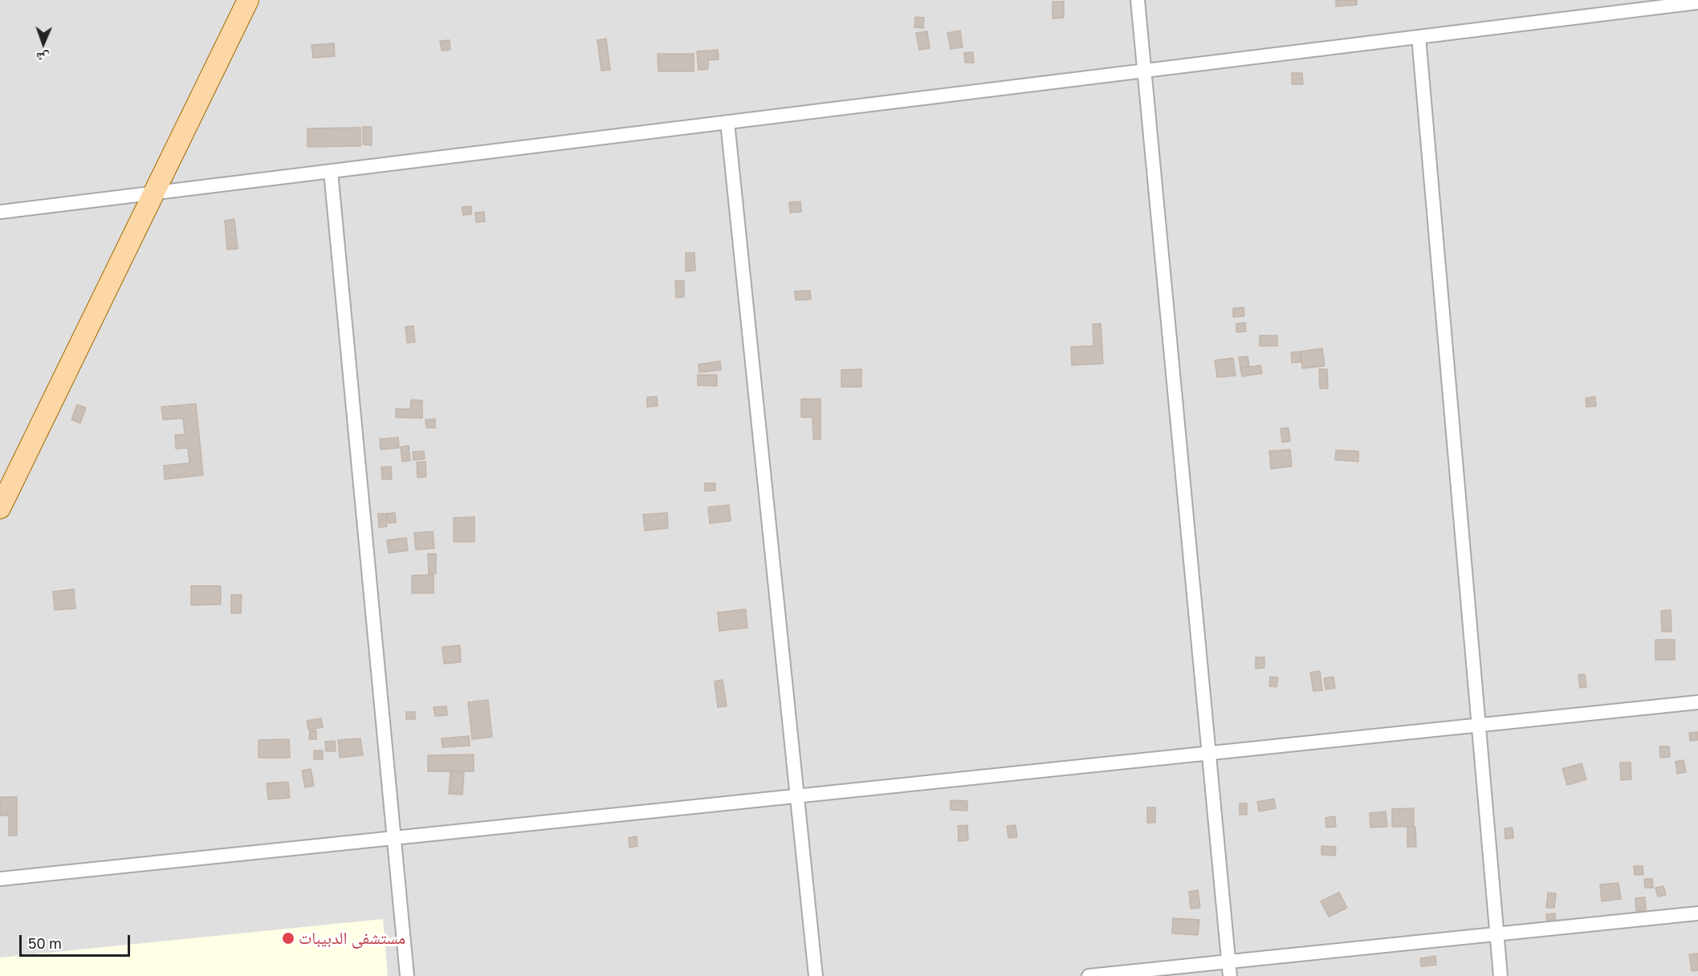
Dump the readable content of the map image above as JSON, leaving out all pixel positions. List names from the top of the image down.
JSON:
{
  "places": ["مستشفى الدبيبات"],
  "scale_bar": "50 m",
  "north": "bottom"
}
